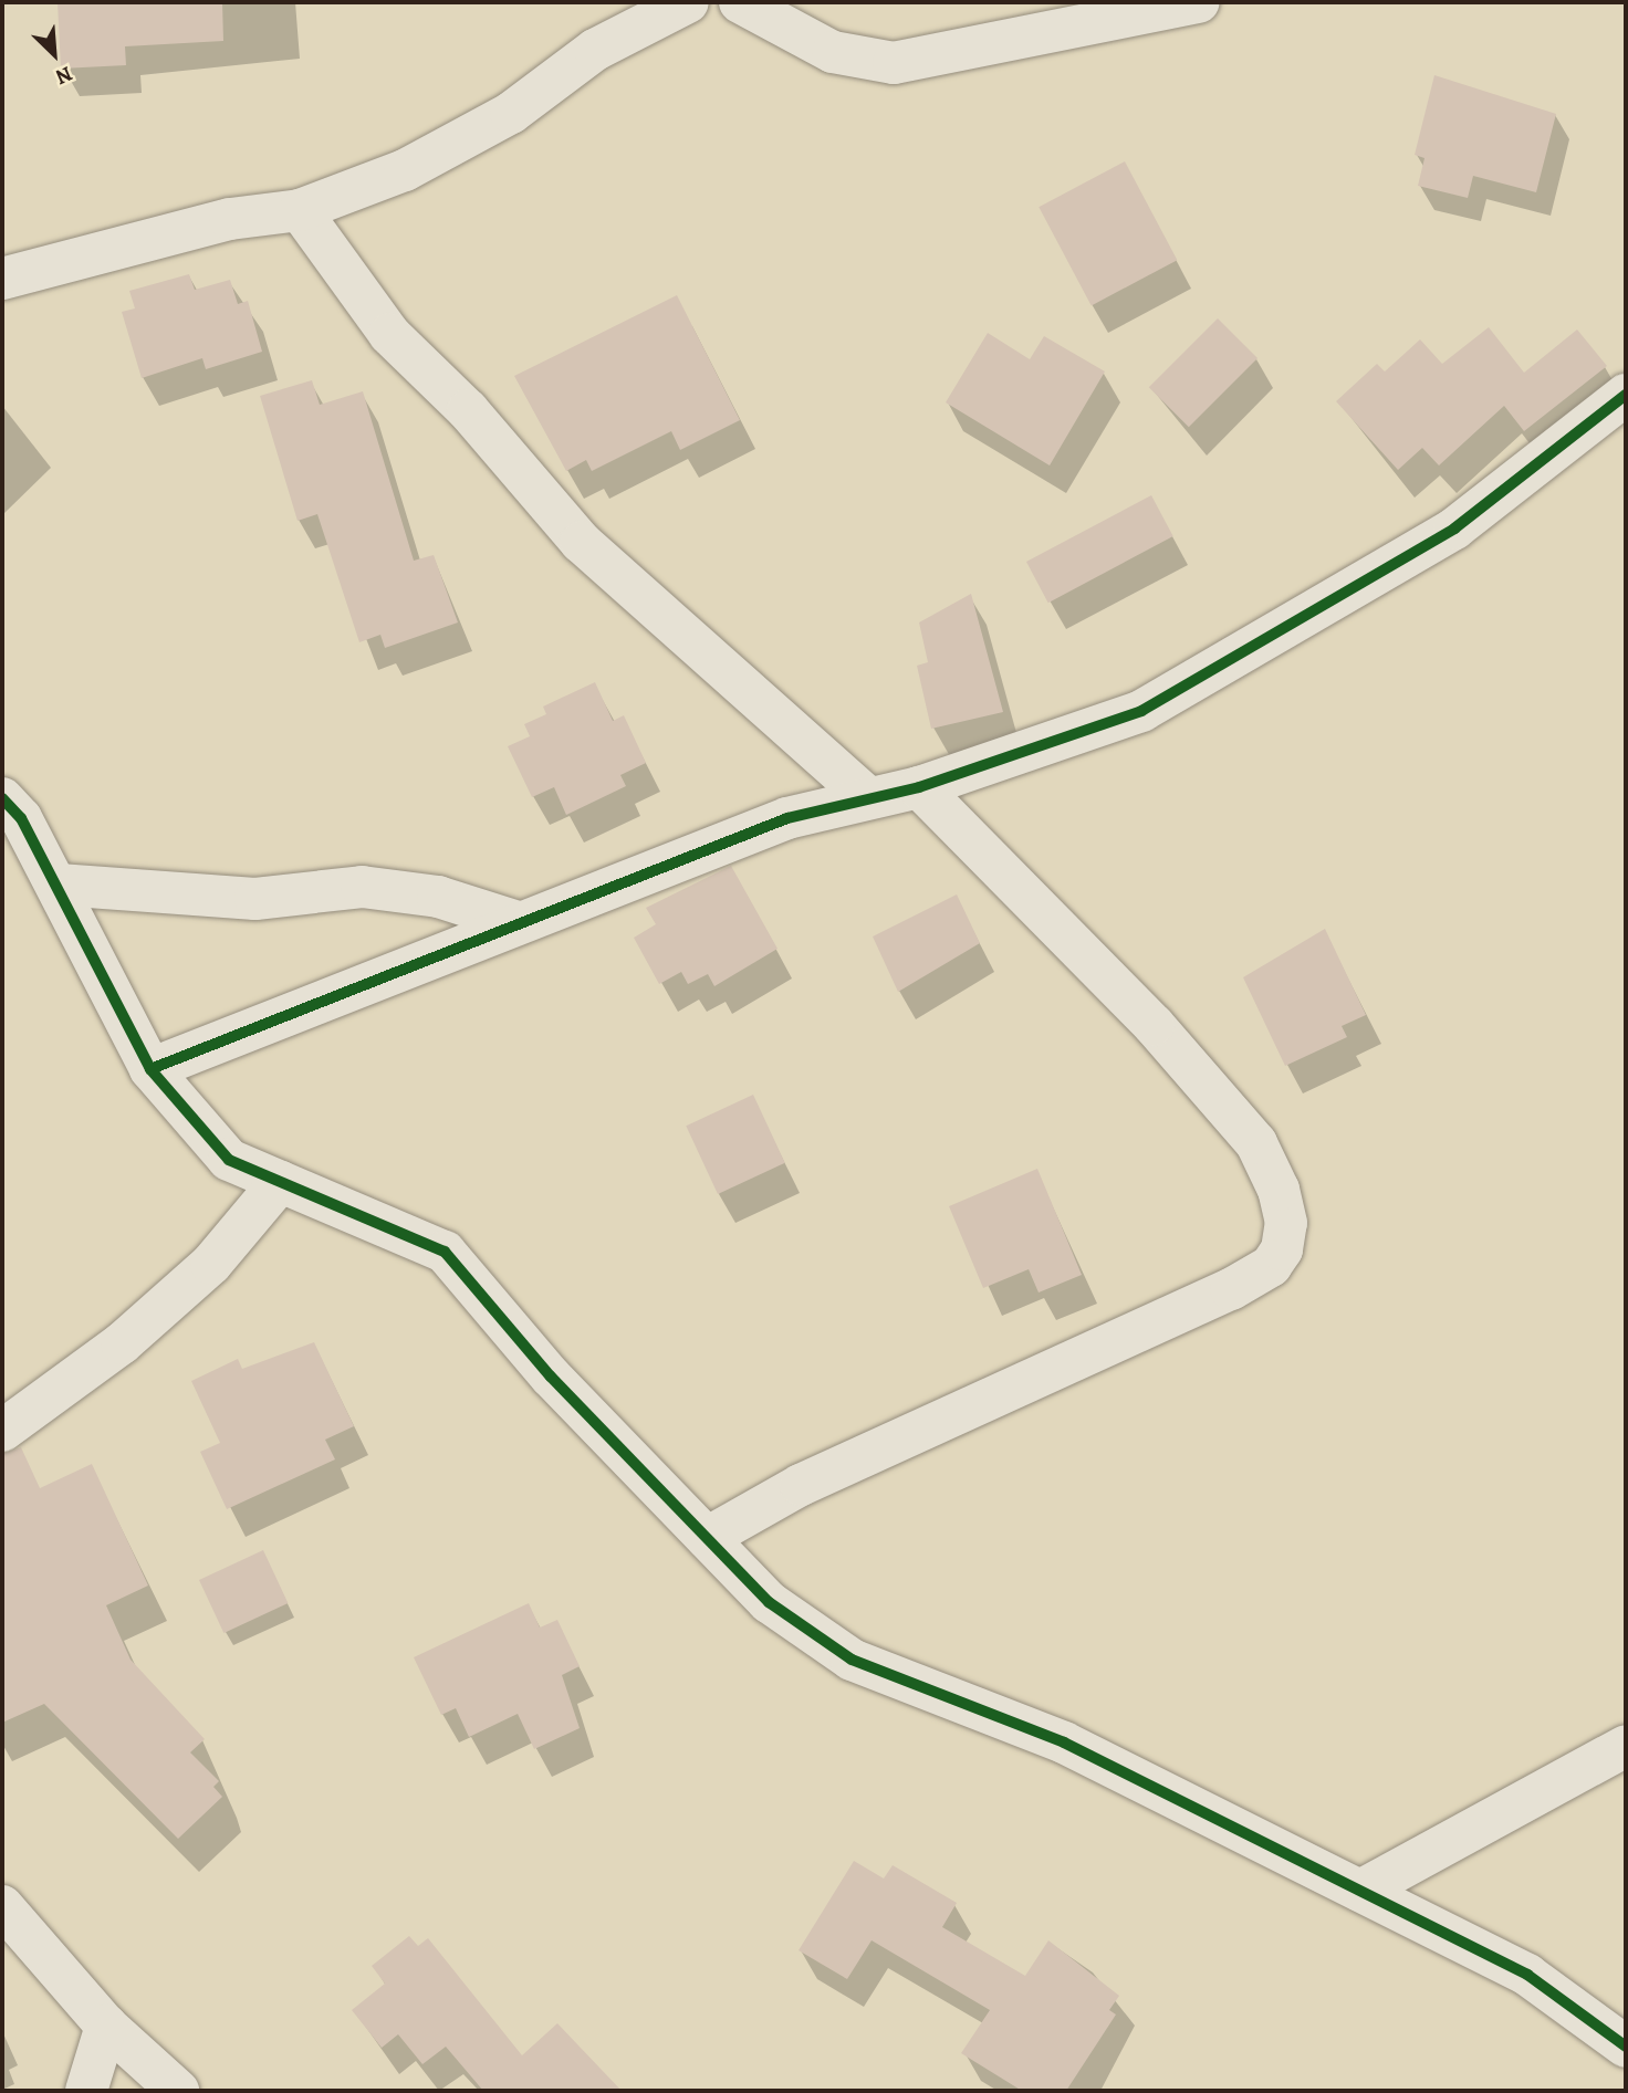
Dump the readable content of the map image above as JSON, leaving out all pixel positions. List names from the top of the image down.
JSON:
{
  "north": "bottom right"
}
